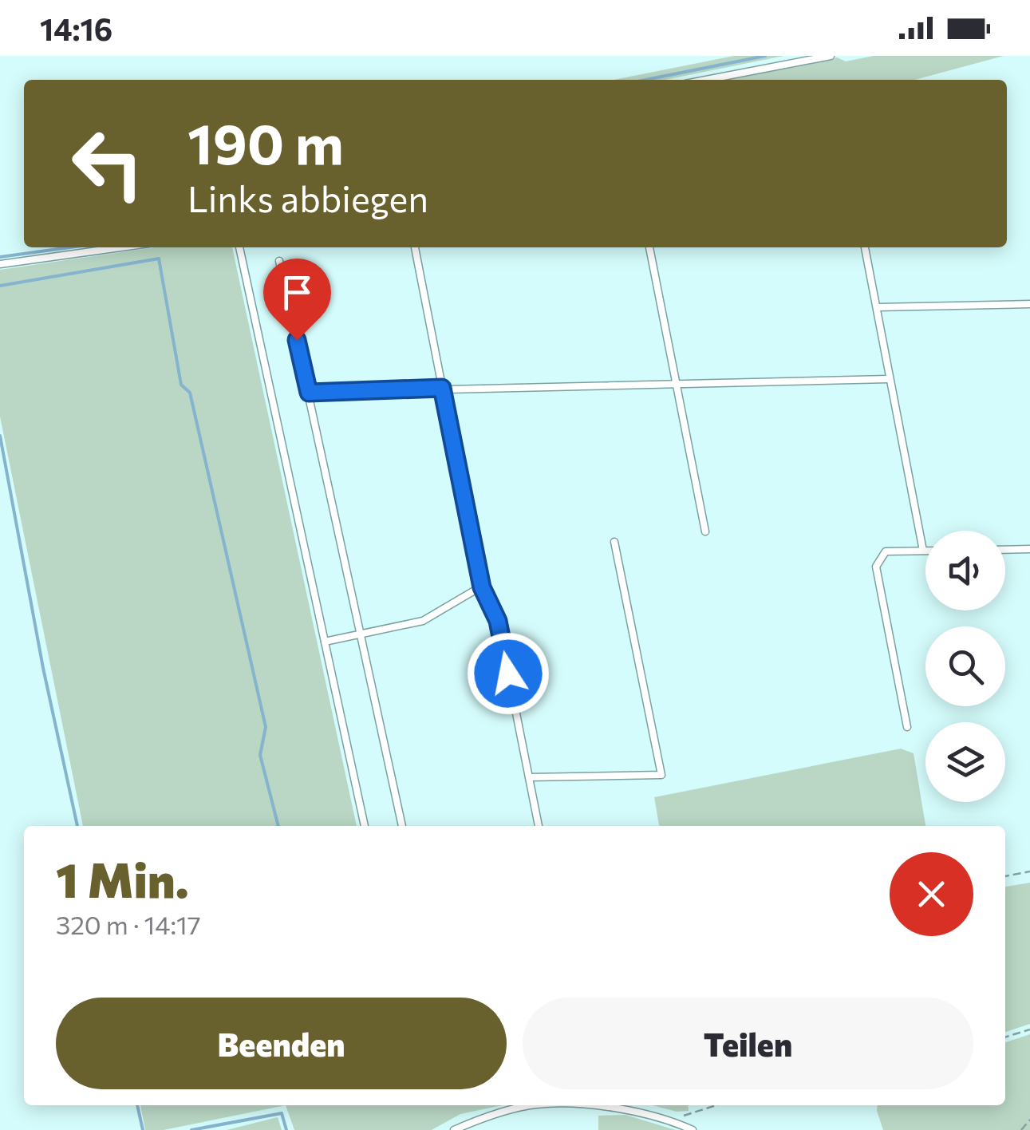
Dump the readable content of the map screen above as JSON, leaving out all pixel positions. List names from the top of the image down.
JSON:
{
  "page": {
    "status": "14:16",
    "turn": ["190 m", "Links abbiegen"],
    "heading": ["1 Min.", "320 m · 14:17"],
    "buttons": ["Beenden", "Teilen"]
  }
}
